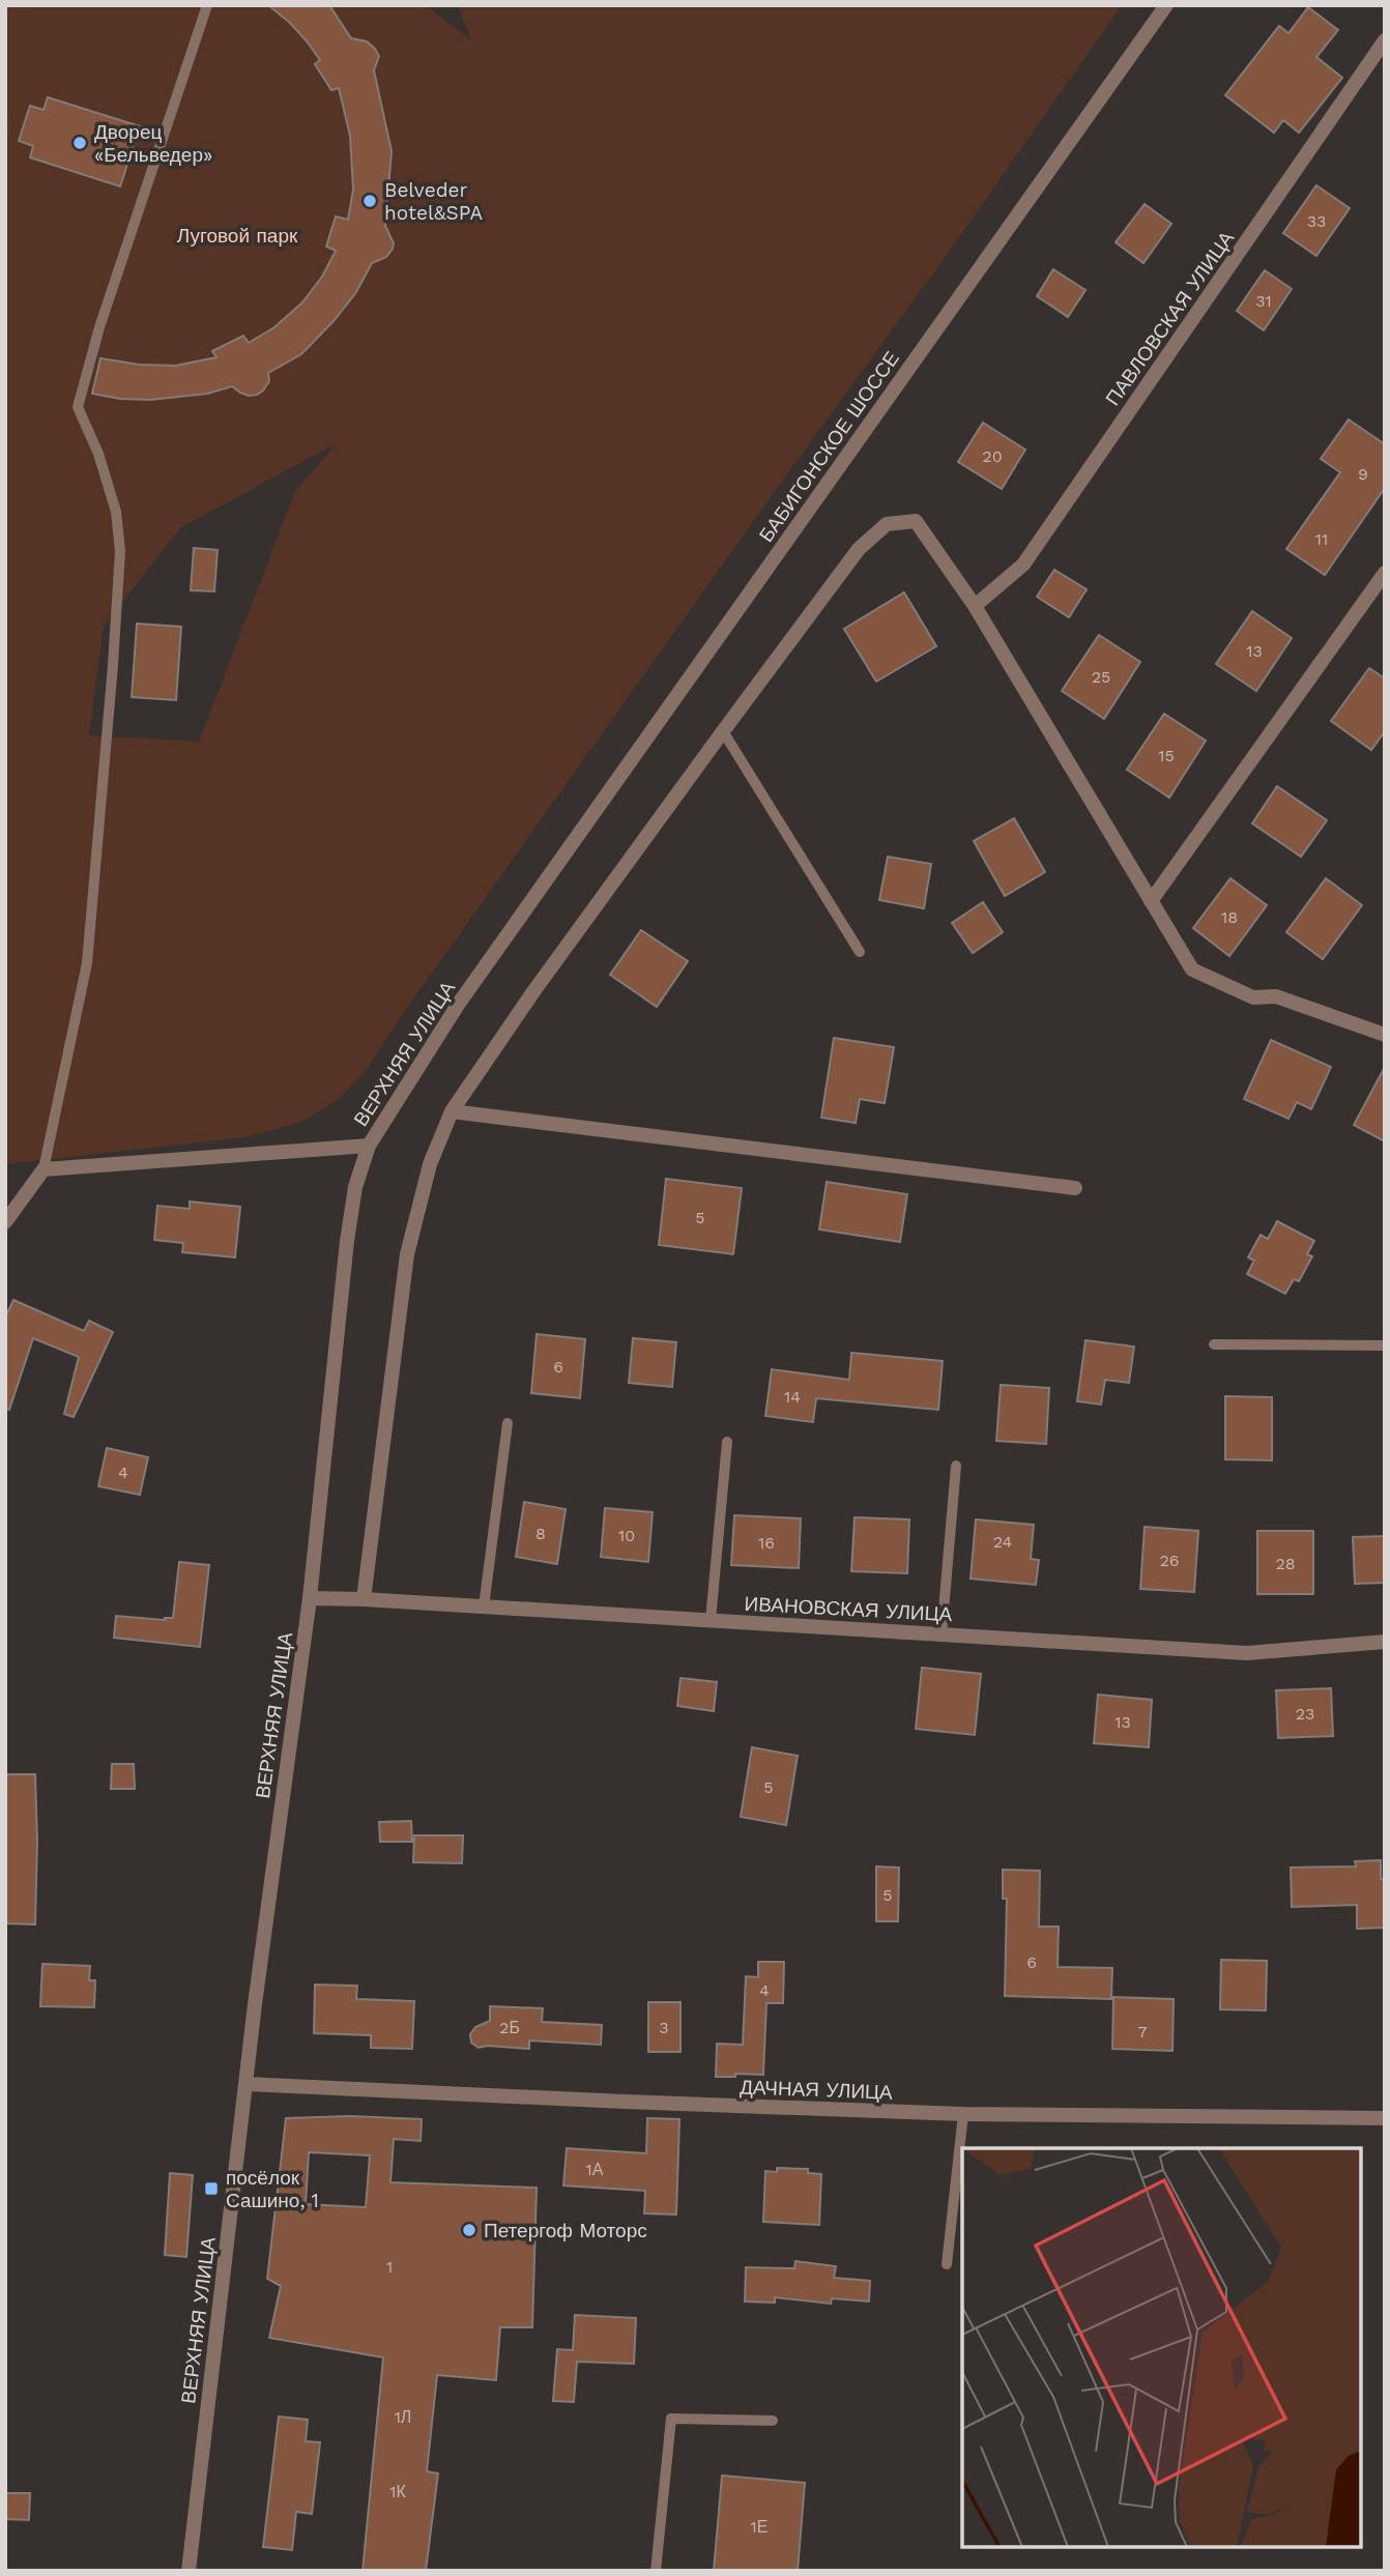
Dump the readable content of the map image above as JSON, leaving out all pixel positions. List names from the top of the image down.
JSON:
{
  "streets": {
    "street": [
      "ПАВЛОВСКАЯ УЛИЦА",
      "БАБИГОНСКОЕ ШОССЕ",
      "ВЕРХНЯЯ УЛИЦА",
      "ИВАНОВСКАЯ УЛИЦА",
      "ДАЧНАЯ УЛИЦА"
    ]
  },
  "crossings": [
    ["БАБИГОНСКОЕ ШОССЕ", "ВЕРХНЯЯ УЛИЦА"],
    ["ВЕРХНЯЯ УЛИЦА", "ИВАНОВСКАЯ УЛИЦА"],
    ["ВЕРХНЯЯ УЛИЦА", "ДАЧНАЯ УЛИЦА"]
  ],
  "parks": ["Луговой парк"],
  "places": {
    "other": ["Дворец «Бельведер»", "Belveder hotel&SPA", "Петергоф Моторс"],
    "transit": ["посёлок Сашино, 1"]
  },
  "house_numbers": [
    "33",
    "31",
    "20",
    "9",
    "11",
    "13",
    "25",
    "15",
    "18",
    "5",
    "6",
    "14",
    "4",
    "8",
    "10",
    "24",
    "16",
    "26",
    "28",
    "23",
    "13",
    "5",
    "5",
    "6",
    "4",
    "2Б",
    "3",
    "7",
    "1А",
    "1",
    "1Л",
    "1К",
    "1Е"
  ]
}
